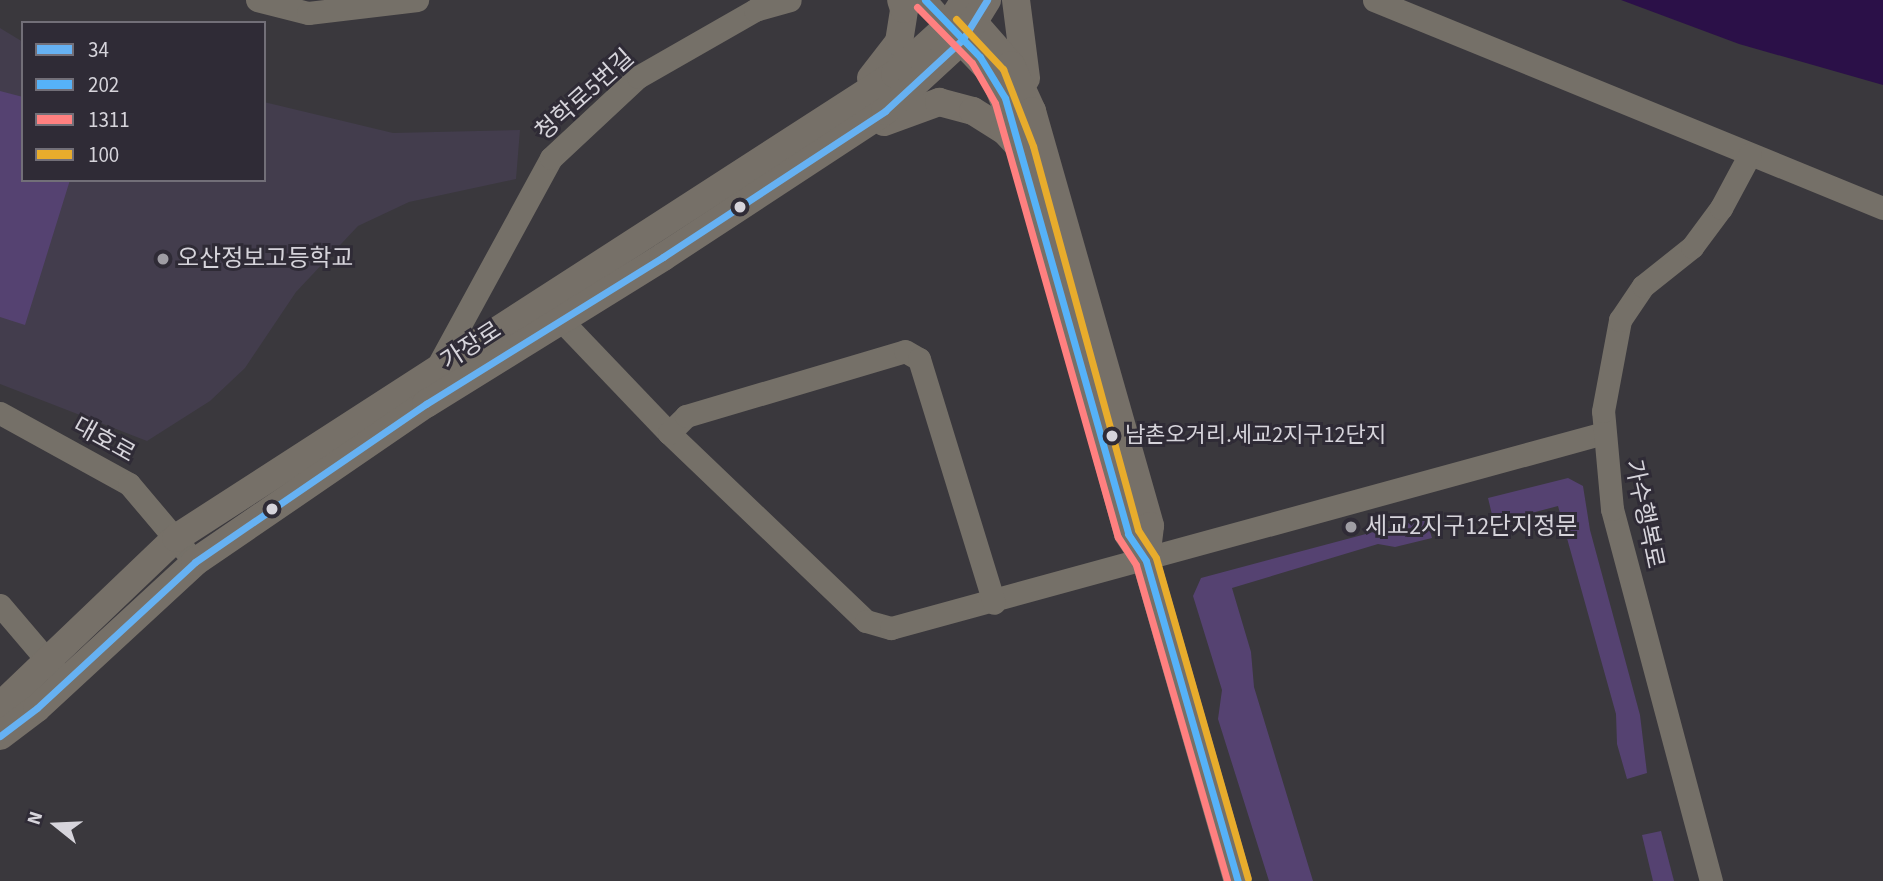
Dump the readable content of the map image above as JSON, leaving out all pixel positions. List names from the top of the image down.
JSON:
{
  "streets": {
    "main road": ["가장로"],
    "street": ["청학로5번길", "대호로", "가수행복로"]
  },
  "crossings": [
    ["청학로5번길", "가장로"],
    ["가장로", "대호로"]
  ],
  "places": ["오산정보고등학교", "남촌오거리.세교2지구12단지", "세교2지구12단지정문"],
  "lines": [
    "transit line 34",
    "transit line 202",
    "transit line 1311",
    "transit line 100"
  ],
  "legend": [
    "34",
    "202",
    "1311",
    "100"
  ],
  "north": "left"
}
